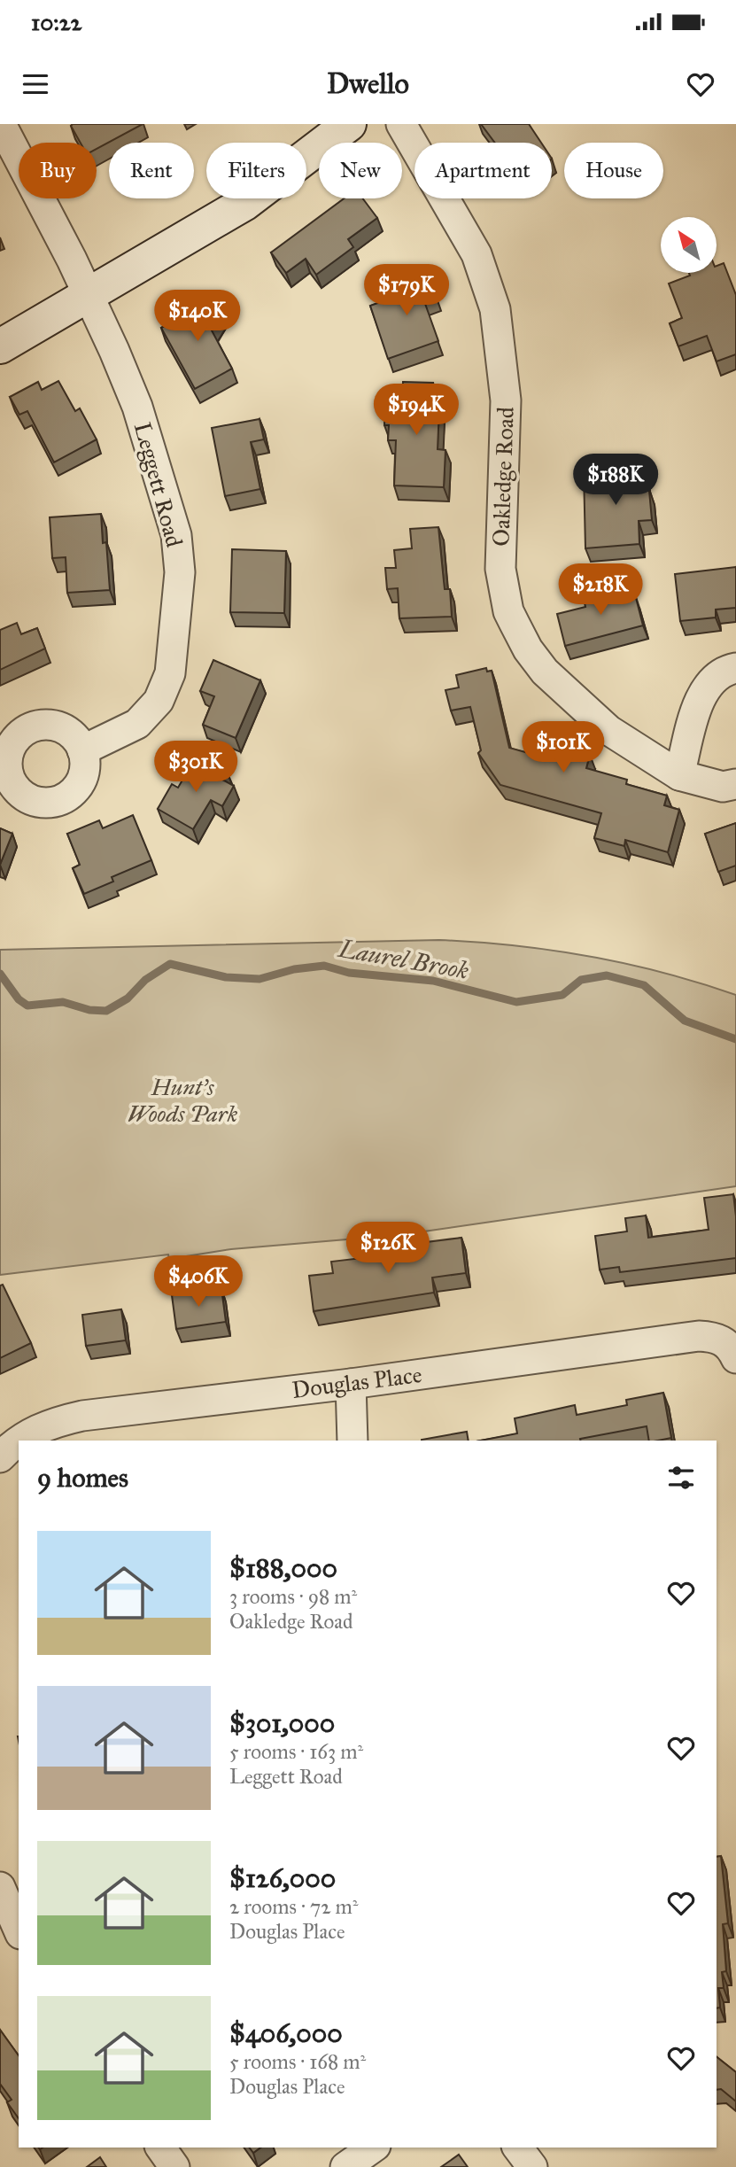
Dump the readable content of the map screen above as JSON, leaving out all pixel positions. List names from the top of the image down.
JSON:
{
  "streets": {
    "street": ["Oakledge Road", "Leggett Road", "Douglas Place"]
  },
  "water": ["Laurel Brook"],
  "parks": ["Hunt's Woods Park"],
  "north": "top left",
  "page": {
    "status": "10:22",
    "header": "Dwello",
    "chip": [
      "Buy",
      "Rent",
      "Filters",
      "New",
      "Apartment",
      "House"
    ],
    "price": [
      "$179K",
      "$140K",
      "$194K",
      "$188K",
      "$218K",
      "$101K",
      "$301K",
      "$126K",
      "$406K"
    ],
    "heading": "9 homes",
    "list": [
      {
        "name": "$188,000",
        "note": "3 rooms · 98 m² · Oakledge Road"
      },
      {
        "name": "$301,000",
        "note": "5 rooms · 163 m² · Leggett Road"
      },
      {
        "name": "$126,000",
        "note": "2 rooms · 72 m² · Douglas Place"
      },
      {
        "name": "$406,000",
        "note": "5 rooms · 168 m² · Douglas Place"
      }
    ]
  }
}
